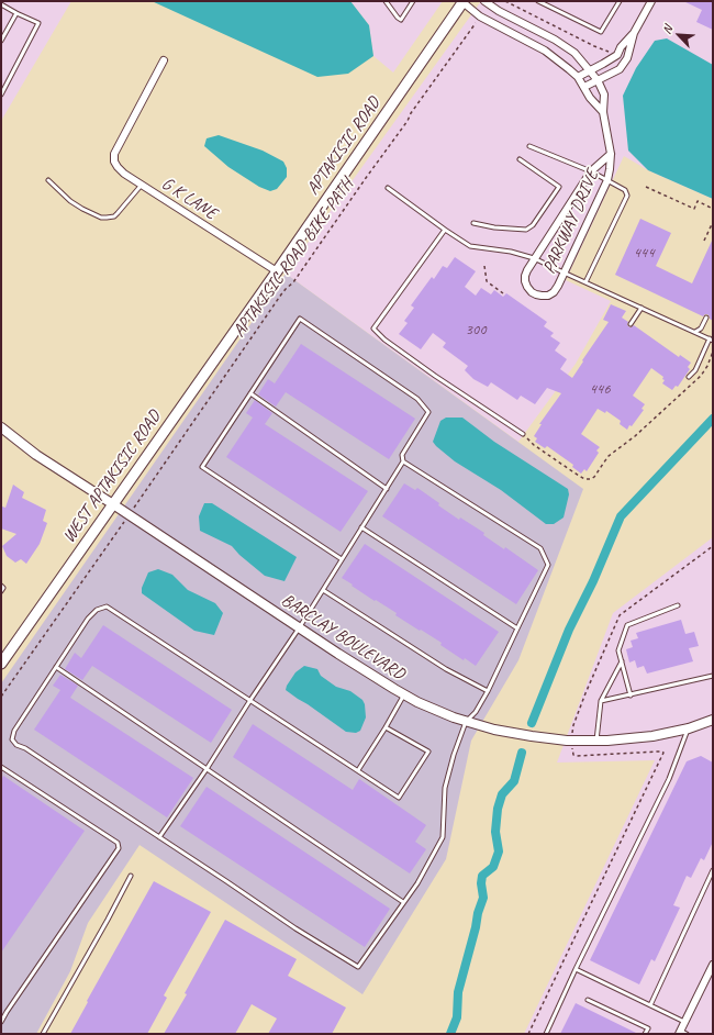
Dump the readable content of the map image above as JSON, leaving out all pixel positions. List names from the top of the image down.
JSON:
{
  "streets": {
    "main road": ["APTAKISIC ROAD", "WEST APTAKISIC ROAD"],
    "street": ["G K LANE", "PARKWAY DRIVE", "BARCLAY BOULEVARD"],
    "path": ["APTAKISIC ROAD BIKE PATH"]
  },
  "crossings": [
    ["APTAKISIC ROAD", "G K LANE"],
    ["APTAKISIC ROAD", "PARKWAY DRIVE"],
    ["APTAKISIC ROAD", "WEST APTAKISIC ROAD"],
    ["WEST APTAKISIC ROAD", "BARCLAY BOULEVARD"]
  ],
  "house_numbers": ["444", "300", "446"],
  "north": "top left"
}
